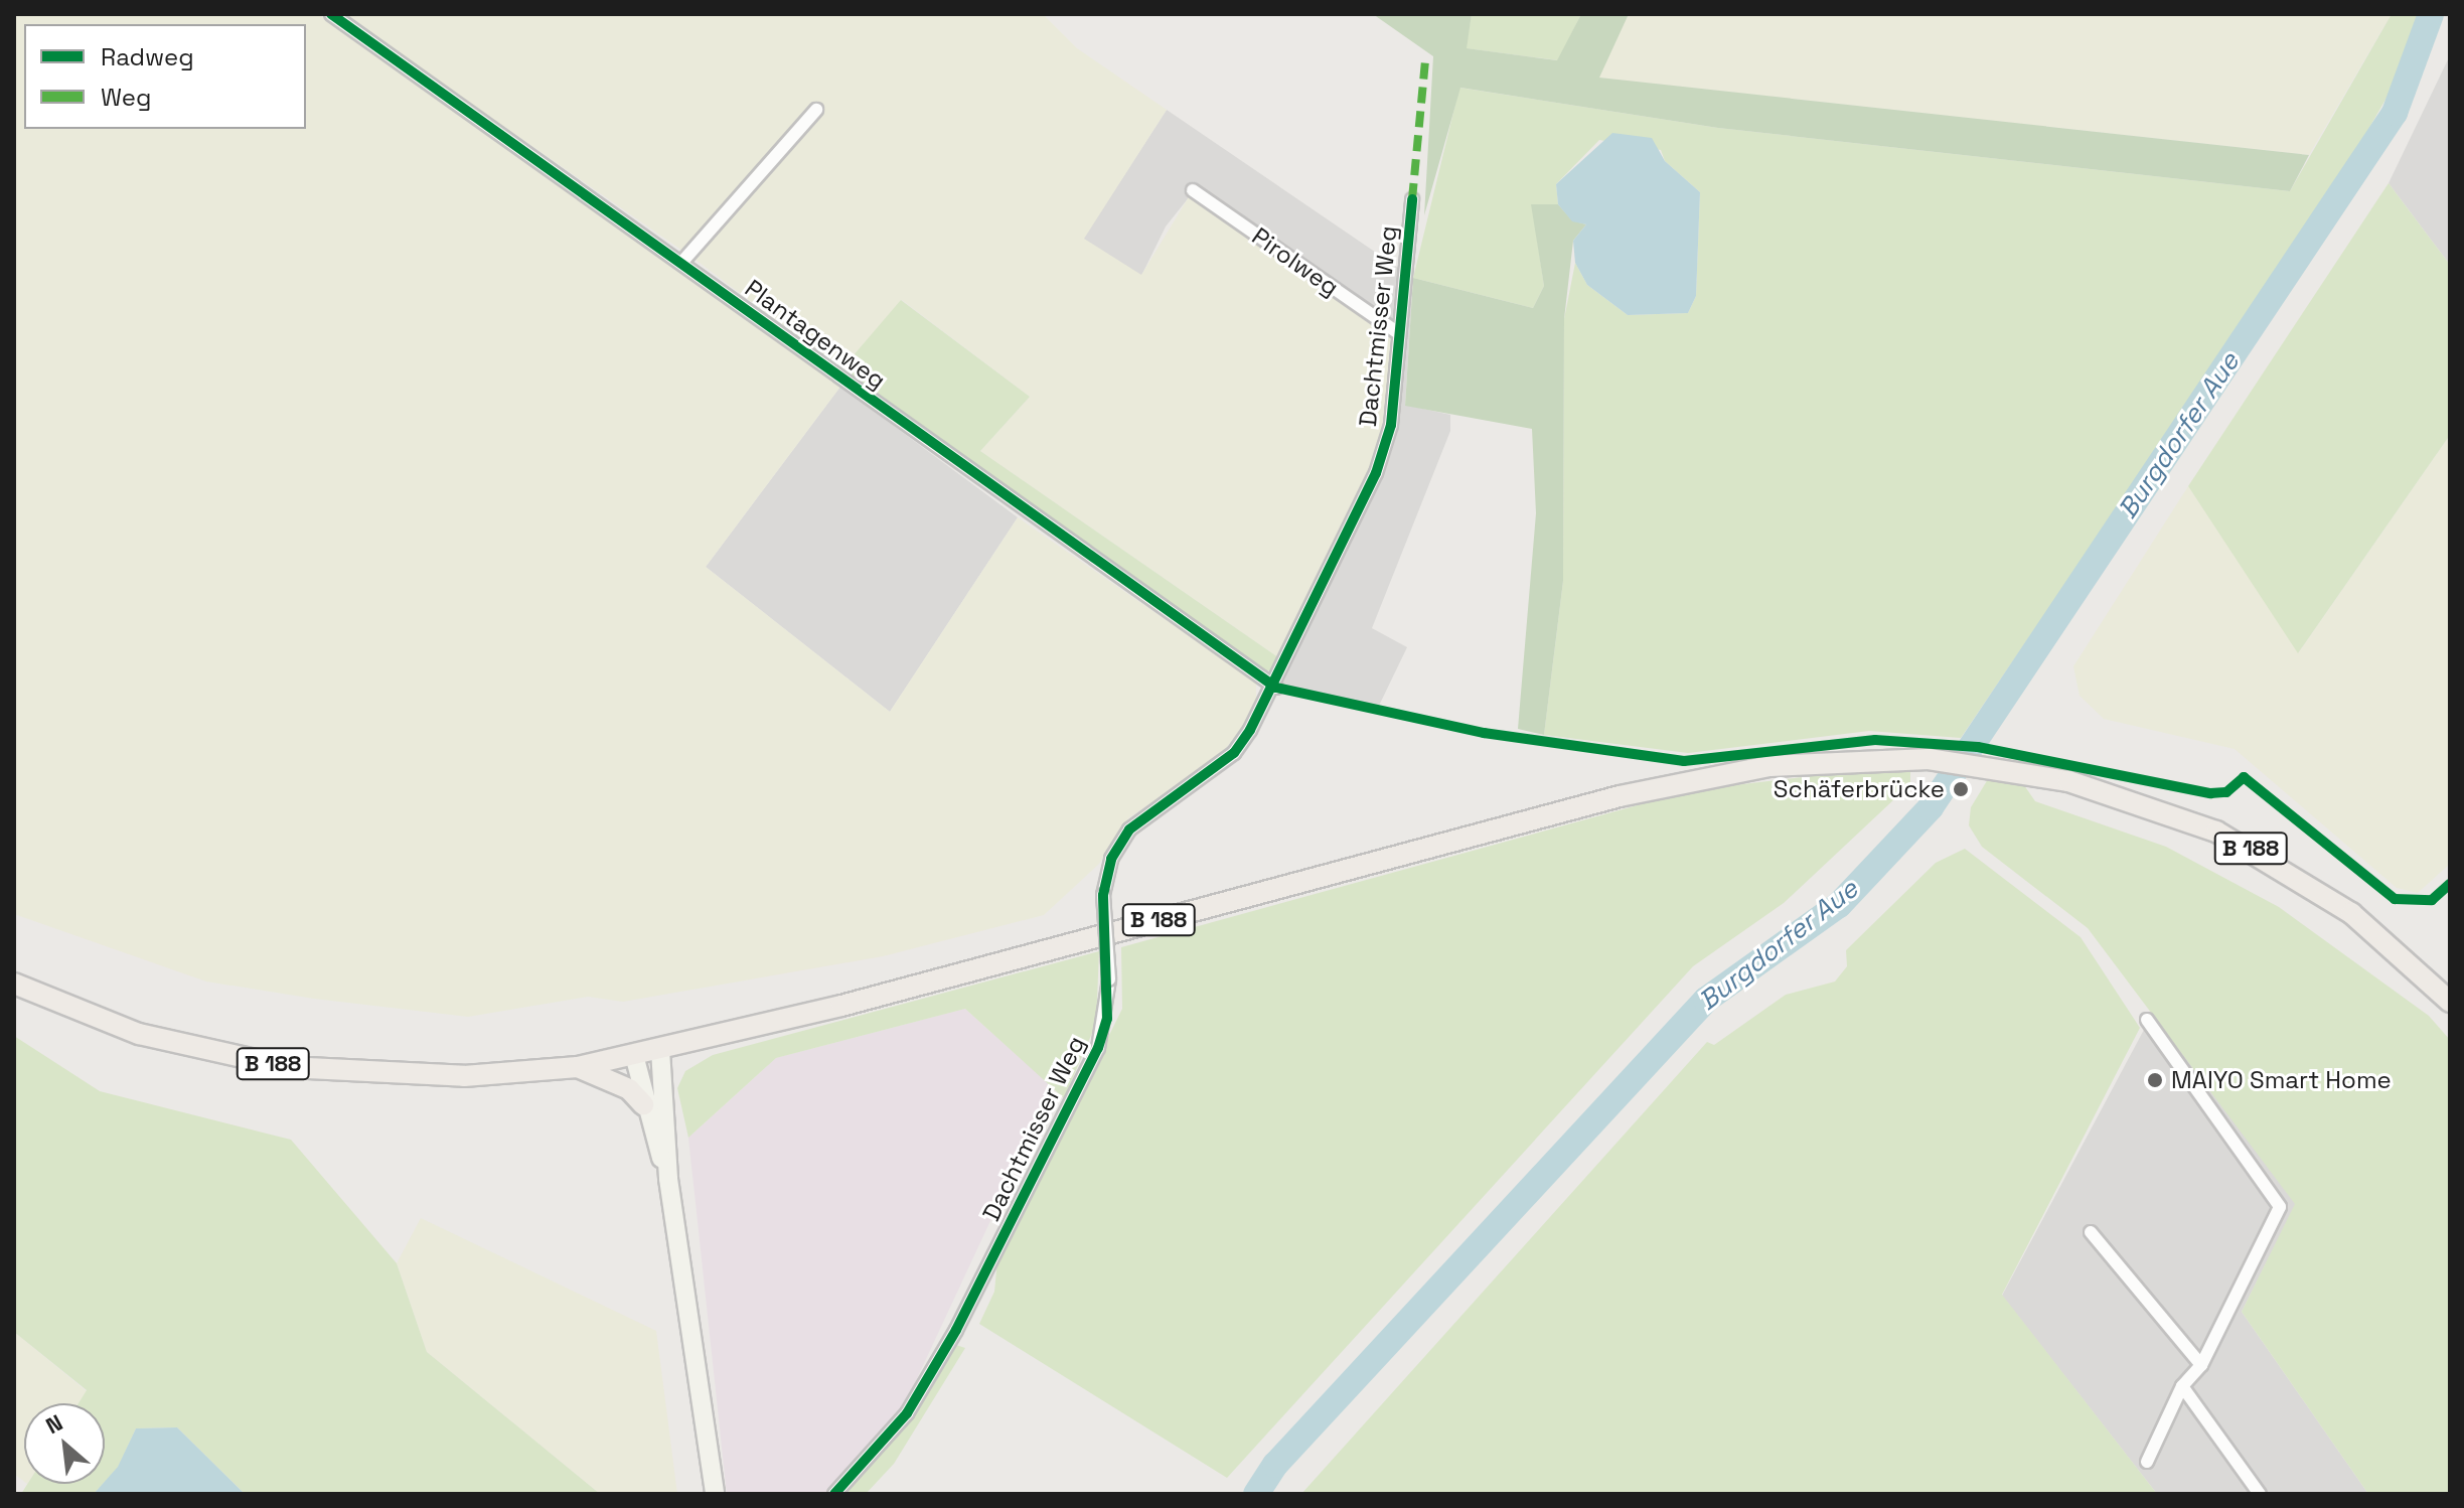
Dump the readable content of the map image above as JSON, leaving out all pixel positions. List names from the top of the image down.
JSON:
{
  "streets": {
    "main road": ["B 188"],
    "street": ["Pirolweg", "Dachtmisser Weg", "Plantagenweg"]
  },
  "crossings": [
    ["Pirolweg", "Dachtmisser Weg"],
    ["Dachtmisser Weg", "Plantagenweg"]
  ],
  "water": ["Burgdorfer Aue"],
  "places": ["Schäferbrücke", "MAIYO Smart Home"],
  "legend": ["Radweg", "Weg"],
  "north": "top left"
}
